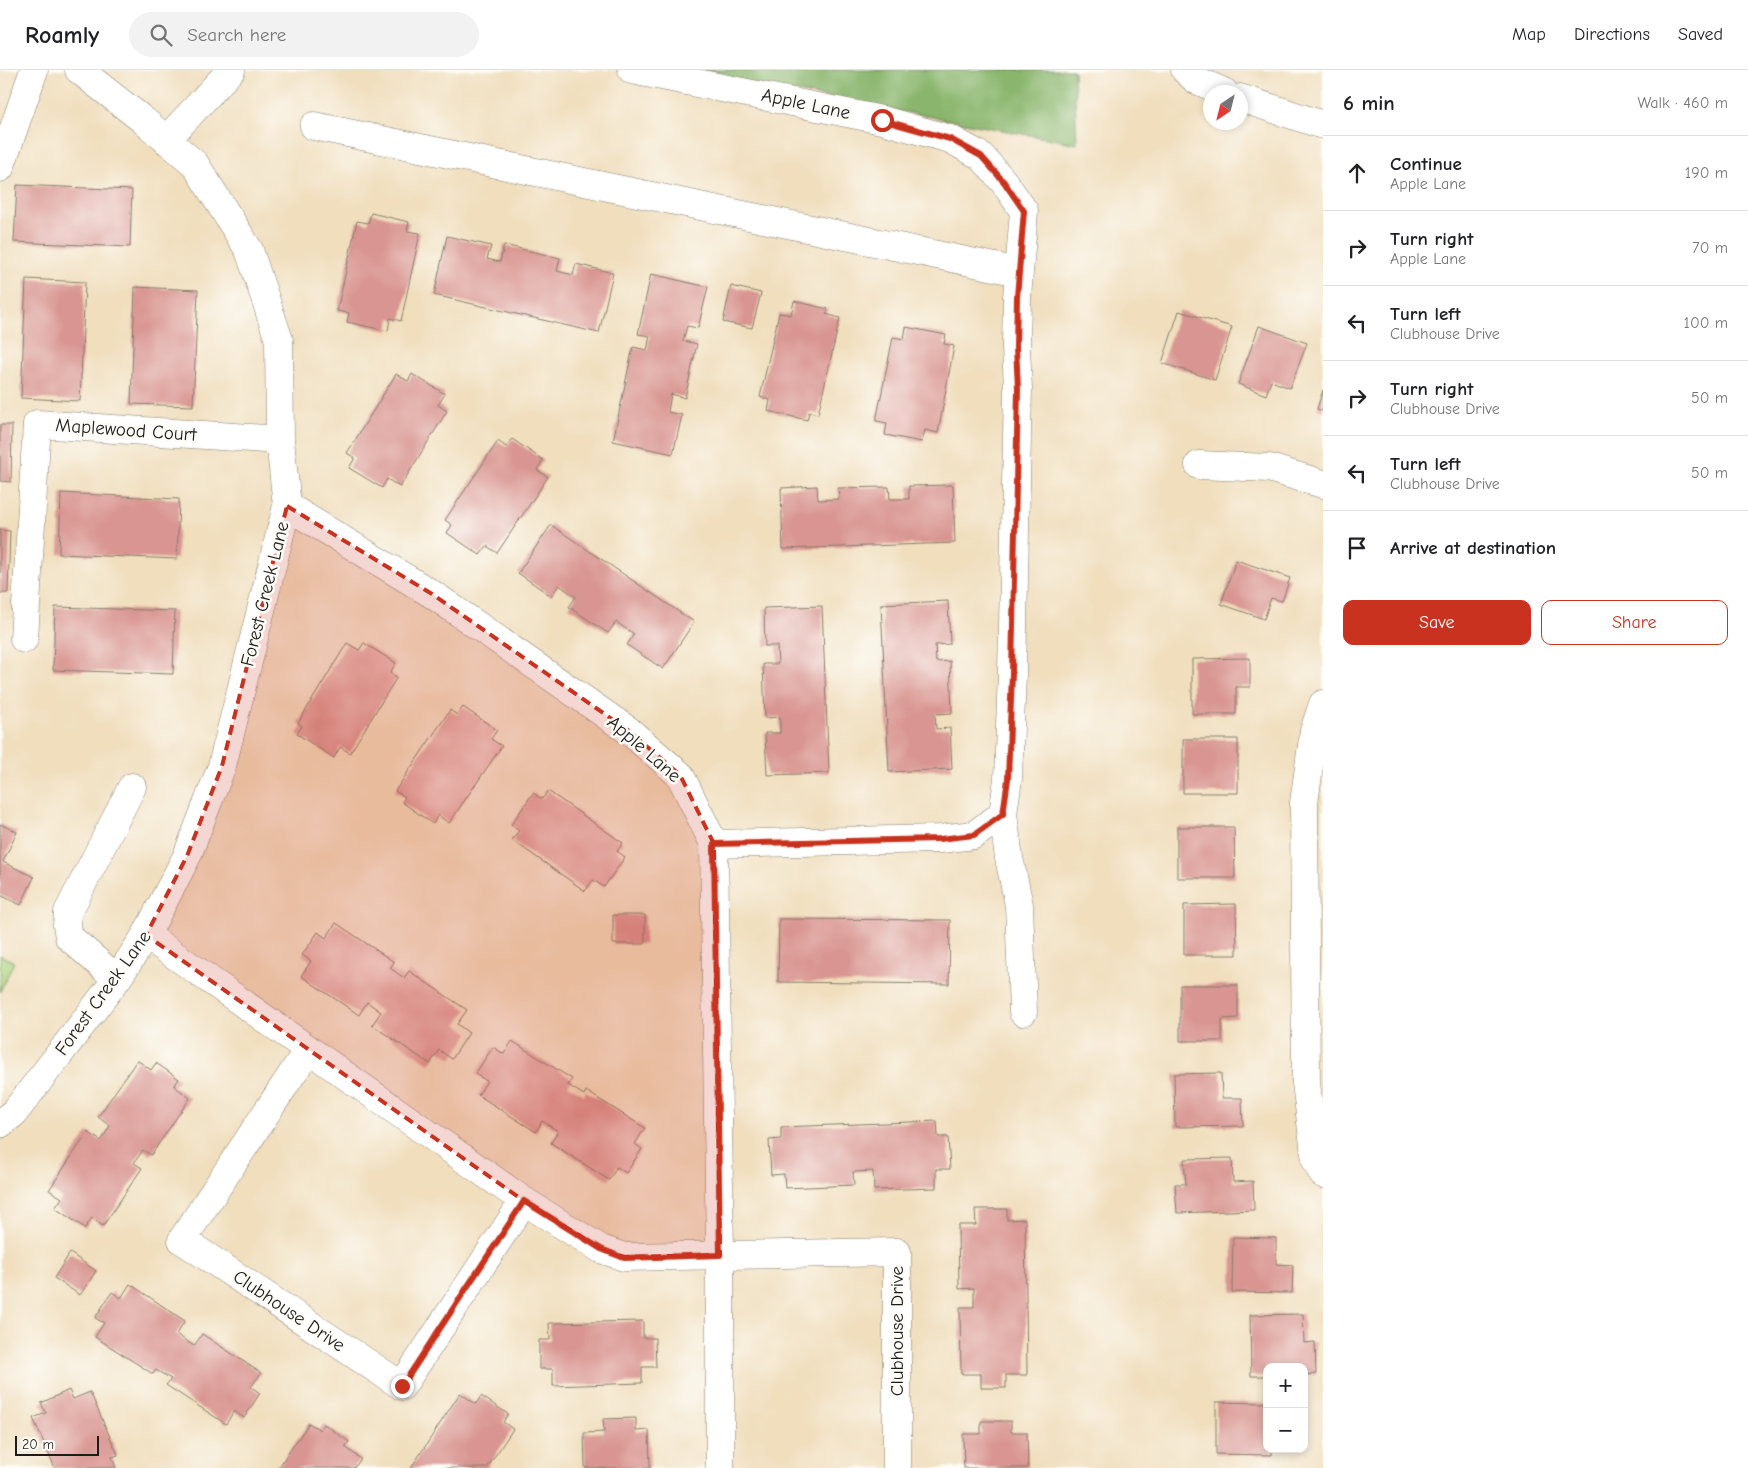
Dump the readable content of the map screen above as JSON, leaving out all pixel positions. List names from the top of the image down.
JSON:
{
  "streets": {
    "street": [
      "Apple Lane",
      "Maplewood Court",
      "Forest Creek Lane",
      "Clubhouse Drive"
    ]
  },
  "crossings": [
    ["Apple Lane", "Forest Creek Lane"],
    ["Maplewood Court", "Forest Creek Lane"],
    ["Forest Creek Lane", "Clubhouse Drive"]
  ],
  "scale_bar": "20 m",
  "north": "bottom left",
  "page": {
    "header": "Roamly",
    "search": "Search here",
    "nav": ["Map", "Directions", "Saved"],
    "heading": ["6 min", "Walk · 460 m"],
    "list": [
      ["Continue", "Apple Lane", "190 m"],
      ["Turn right", "Apple Lane", "70 m"],
      ["Turn left", "Clubhouse Drive", "100 m"],
      ["Turn right", "Clubhouse Drive", "50 m"],
      ["Turn left", "Clubhouse Drive", "50 m"],
      "Arrive at destination"
    ],
    "buttons": ["Save", "Share"],
    "map_buttons": ["+", "−"],
    "scale": "20 m"
  }
}
